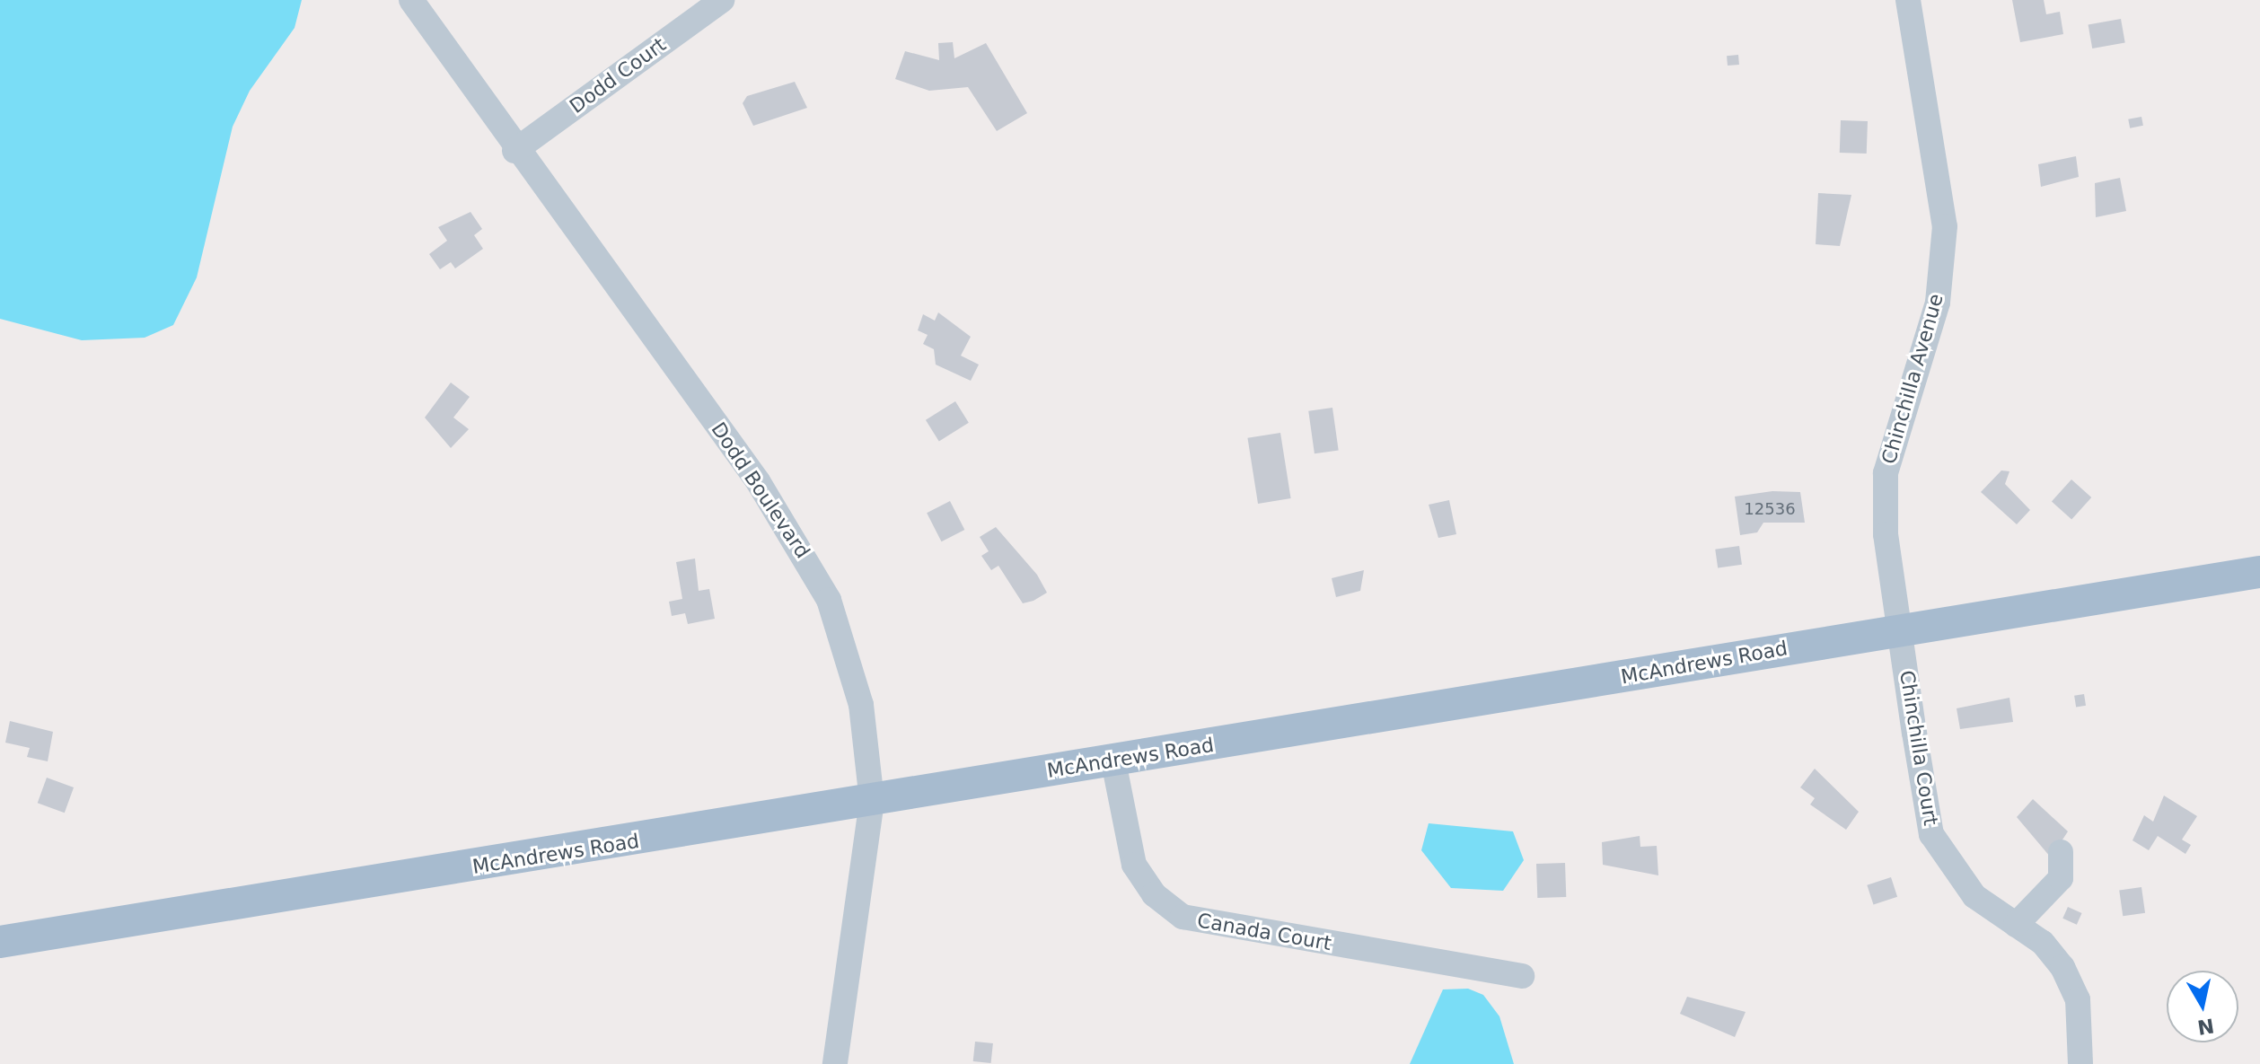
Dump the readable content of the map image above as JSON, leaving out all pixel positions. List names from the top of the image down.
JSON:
{
  "streets": {
    "main road": ["McAndrews Road"],
    "street": [
      "Dodd Court",
      "Chinchilla Avenue",
      "Dodd Boulevard",
      "Chinchilla Court",
      "Canada Court"
    ]
  },
  "crossings": [
    ["Dodd Court", "Dodd Boulevard"],
    ["Chinchilla Avenue", "McAndrews Road"],
    ["Chinchilla Avenue", "Chinchilla Court"],
    ["Dodd Boulevard", "McAndrews Road"],
    ["McAndrews Road", "Chinchilla Court"],
    ["McAndrews Road", "Canada Court"]
  ],
  "house_numbers": ["12536"],
  "north": "bottom"
}
